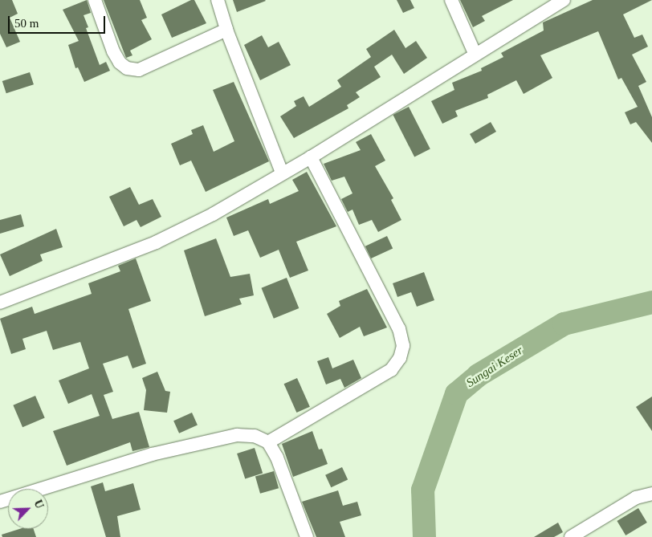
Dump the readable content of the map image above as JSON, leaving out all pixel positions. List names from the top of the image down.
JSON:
{
  "water": ["Sungai Keser"],
  "scale_bar": "50 m",
  "north": "top right"
}
